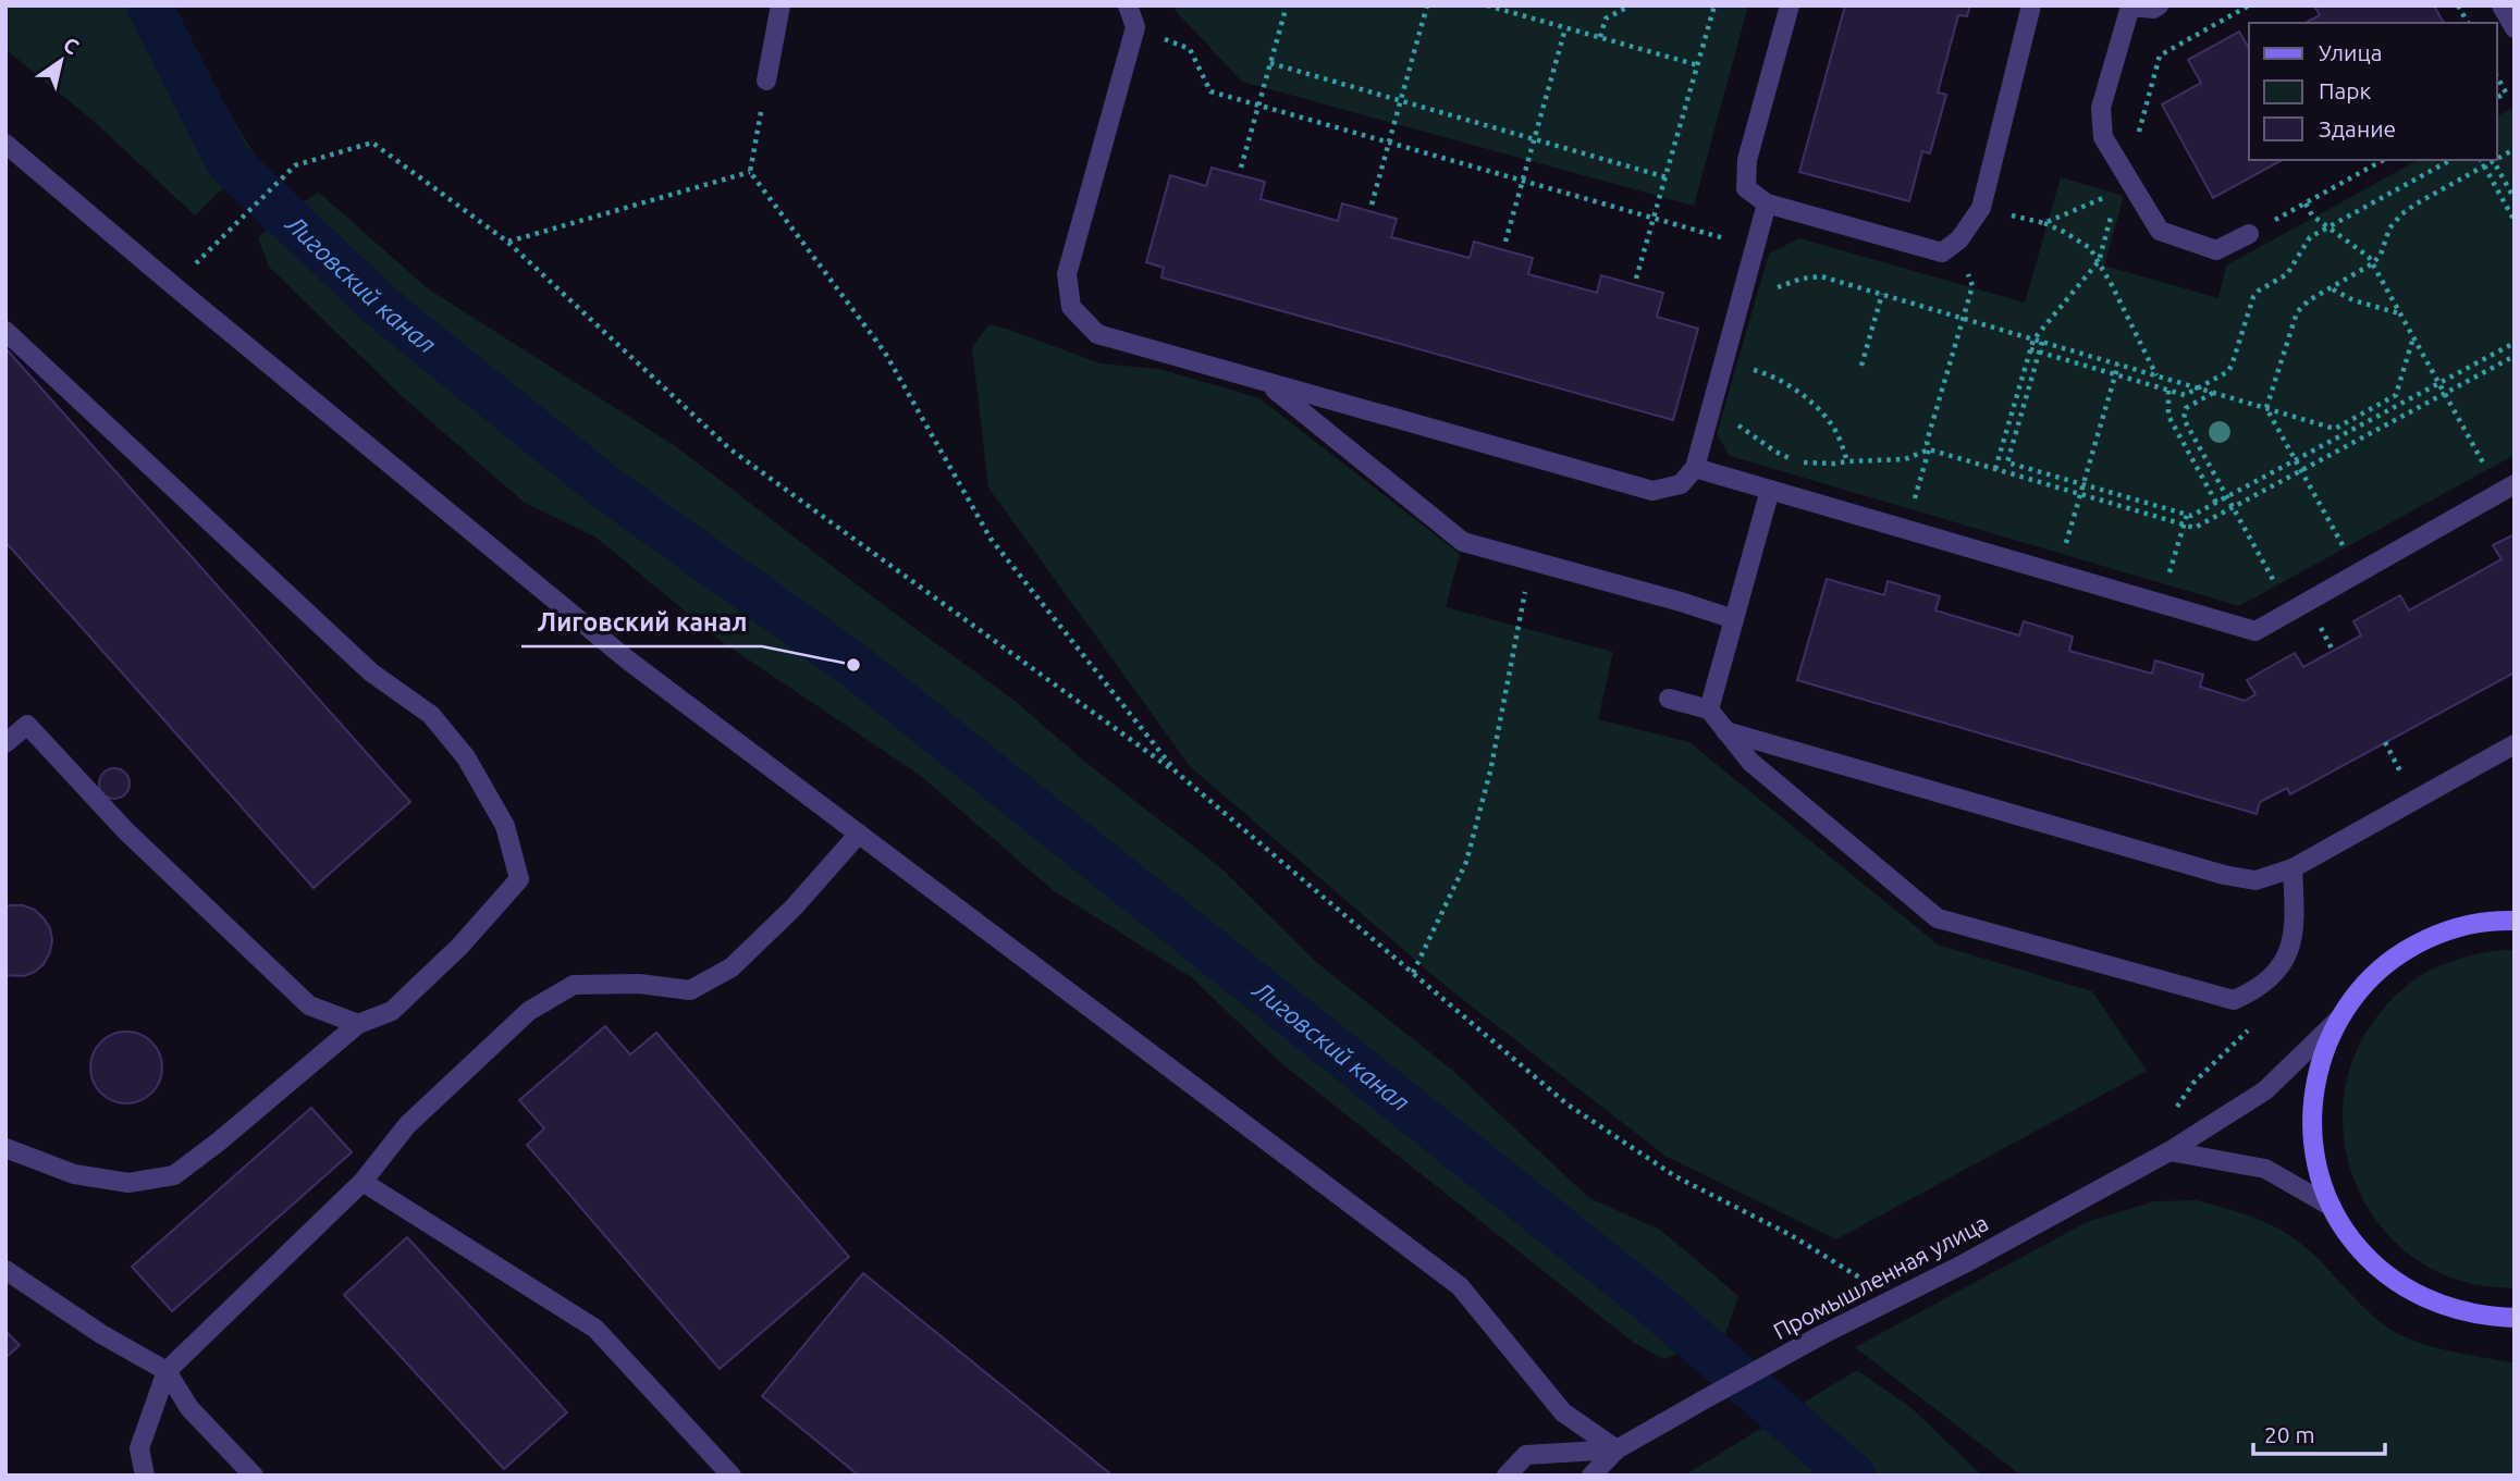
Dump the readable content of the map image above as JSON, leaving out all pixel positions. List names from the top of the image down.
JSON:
{
  "streets": {
    "street": ["Промышленная улица"]
  },
  "water": ["Лиговский канал"],
  "places": ["Лиговский канал"],
  "legend": ["Улица", "Парк", "Здание"],
  "scale_bar": "20 m",
  "north": "top right"
}
